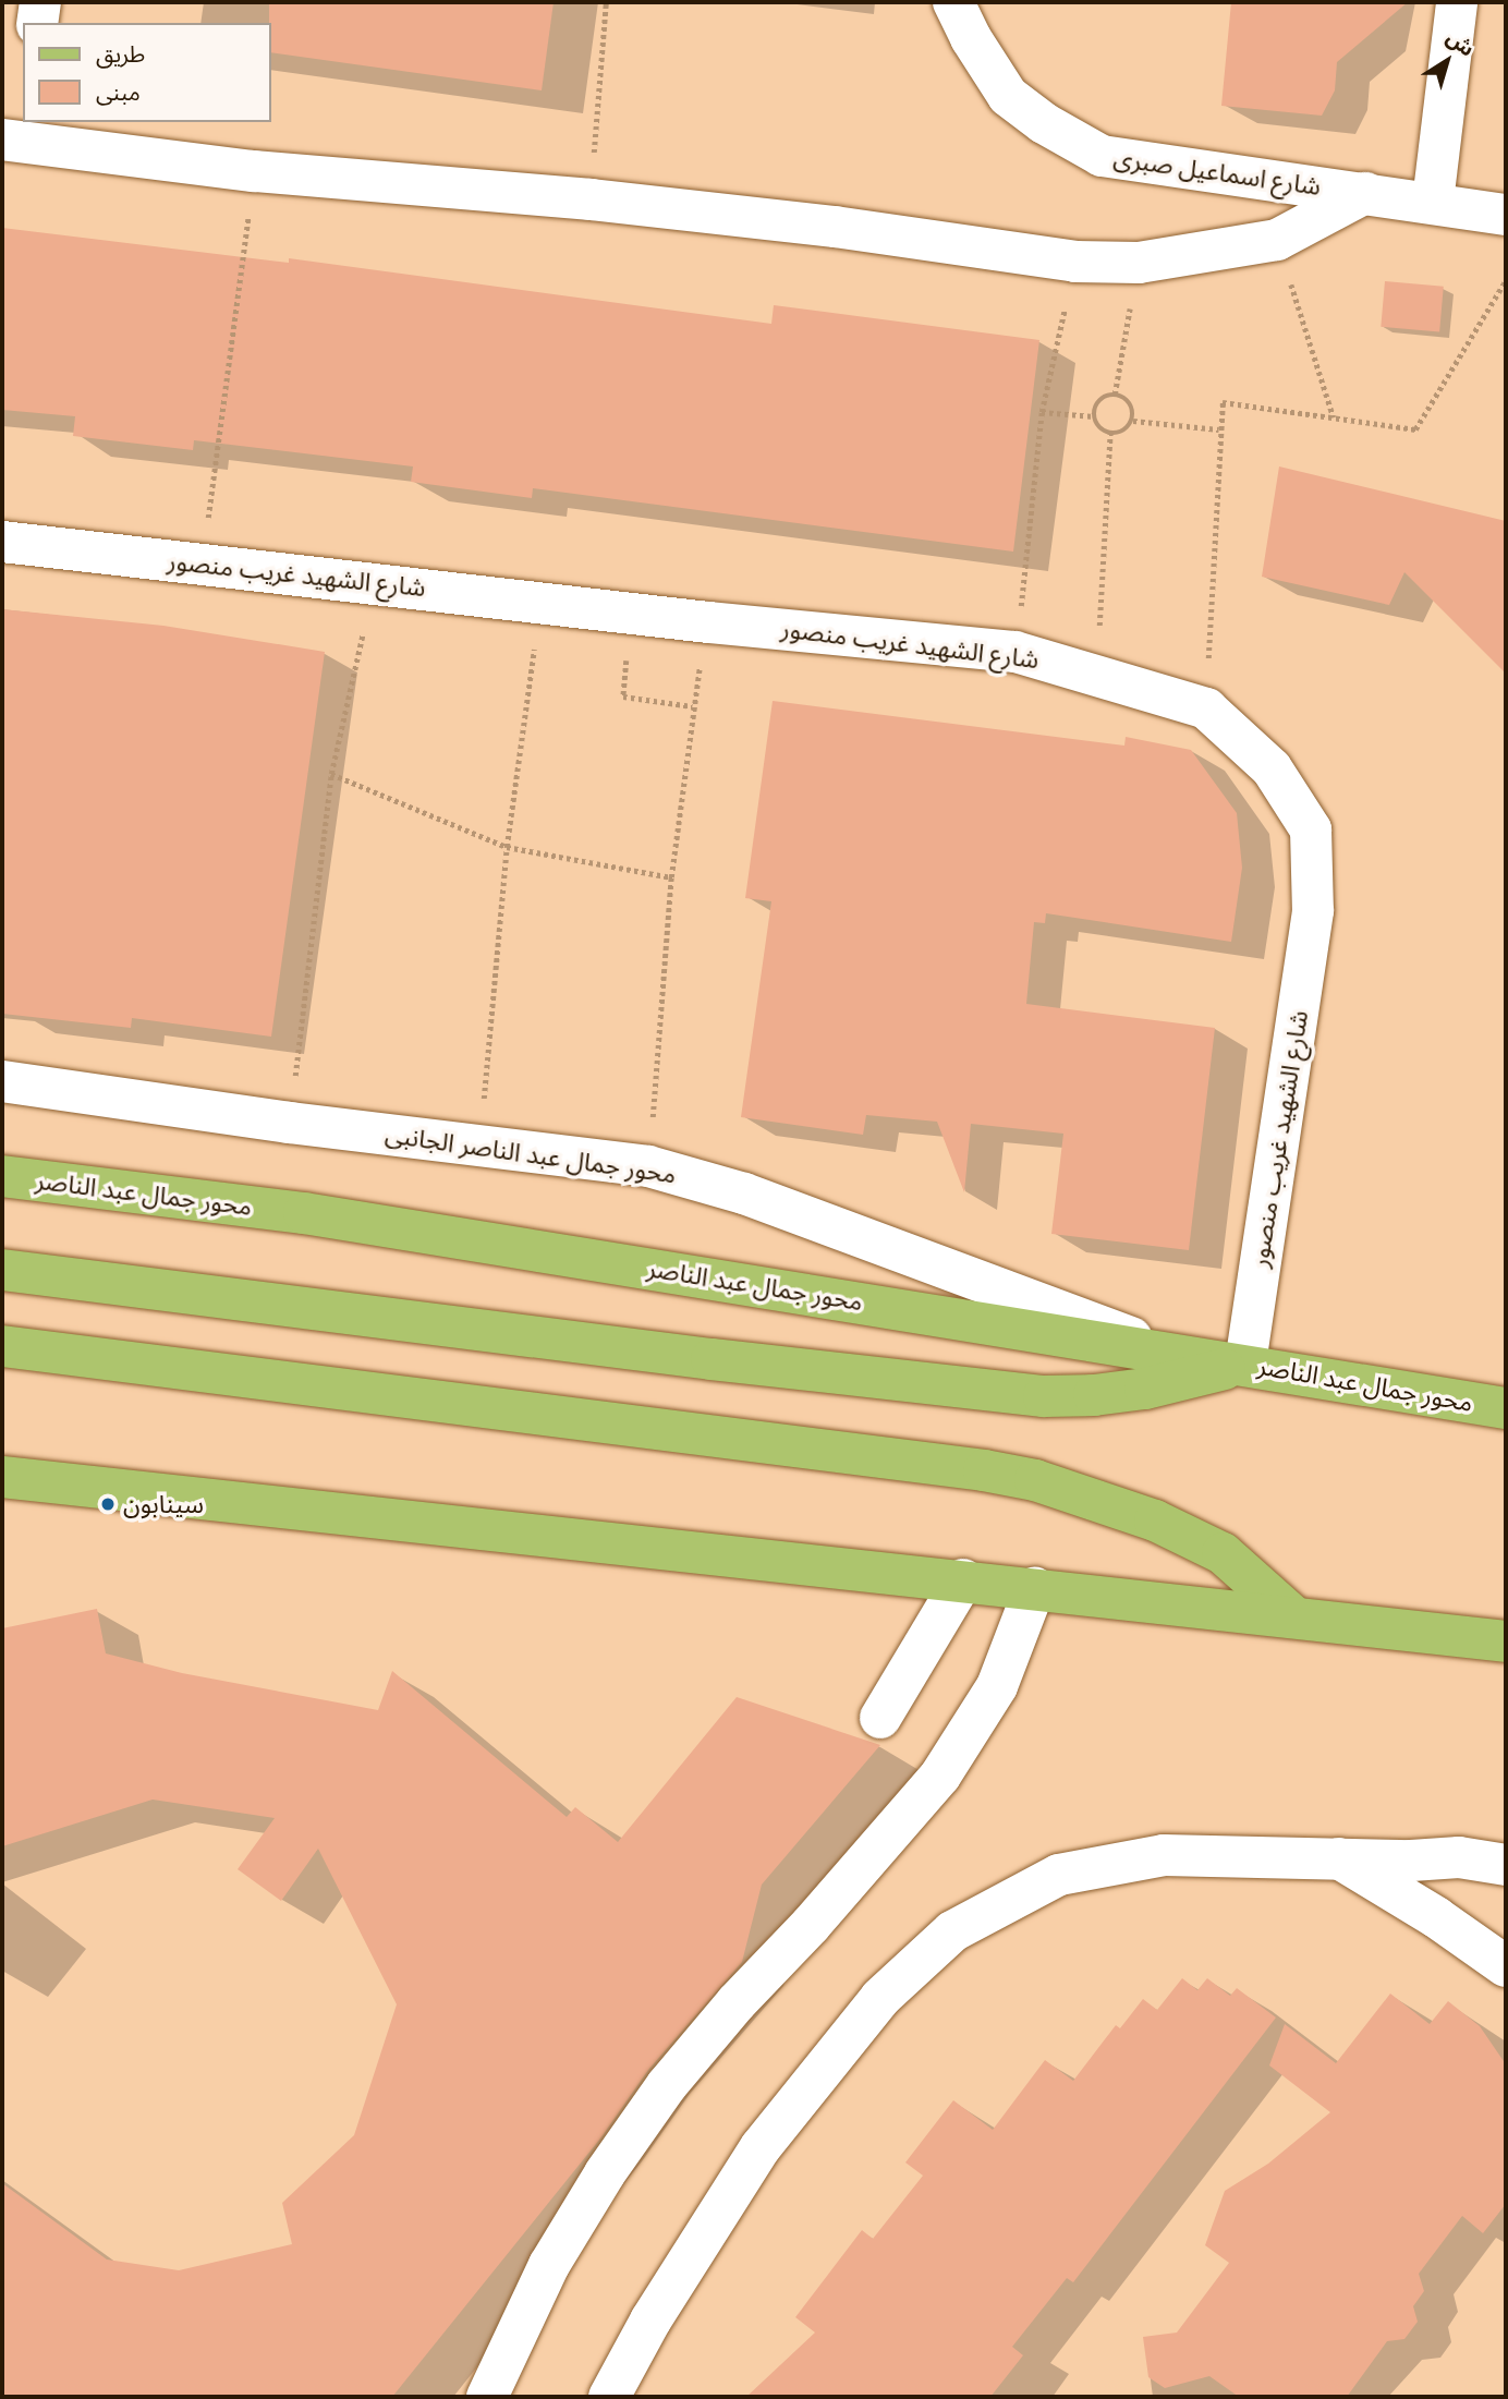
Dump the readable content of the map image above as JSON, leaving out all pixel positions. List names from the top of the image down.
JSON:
{
  "streets": {
    "main road": ["محور جمال عبد الناصر"],
    "street": ["شارع اسماعيل صبرى", "شارع الشهيد غريب منصور", "محور جمال عبد الناصر الجانبى"]
  },
  "crossings": [
    ["شارع الشهيد غريب منصور", "محور جمال عبد الناصر"],
    ["محور جمال عبد الناصر الجانبى", "محور جمال عبد الناصر"]
  ],
  "places": ["سينابون"],
  "legend": ["طريق", "مبنى"],
  "north": "top right"
}
